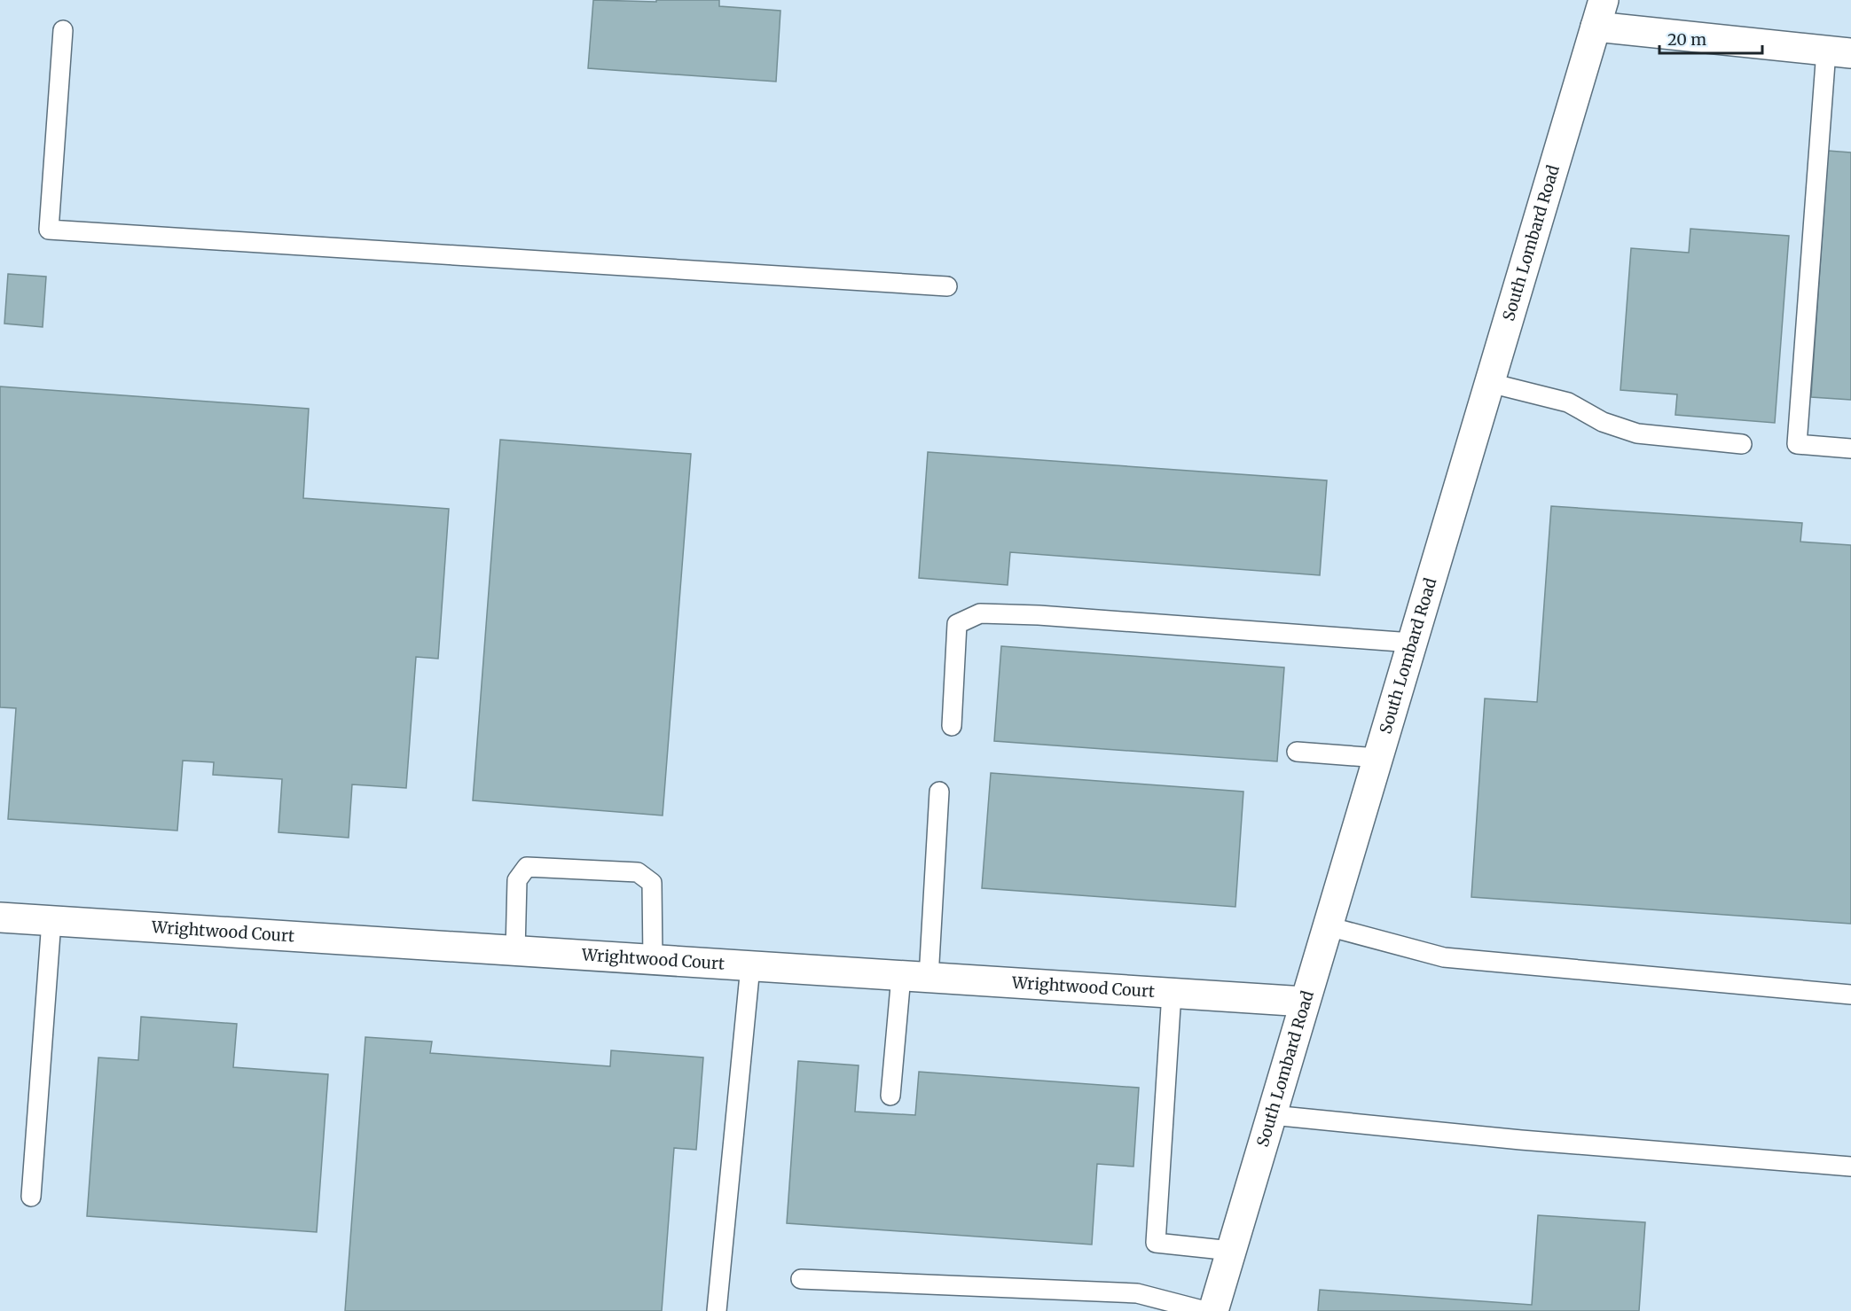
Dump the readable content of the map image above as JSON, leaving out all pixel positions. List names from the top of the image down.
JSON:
{
  "streets": {
    "street": ["South Lombard Road", "Wrightwood Court"]
  },
  "crossings": [
    ["South Lombard Road", "Wrightwood Court"]
  ],
  "scale_bar": "20 m"
}
